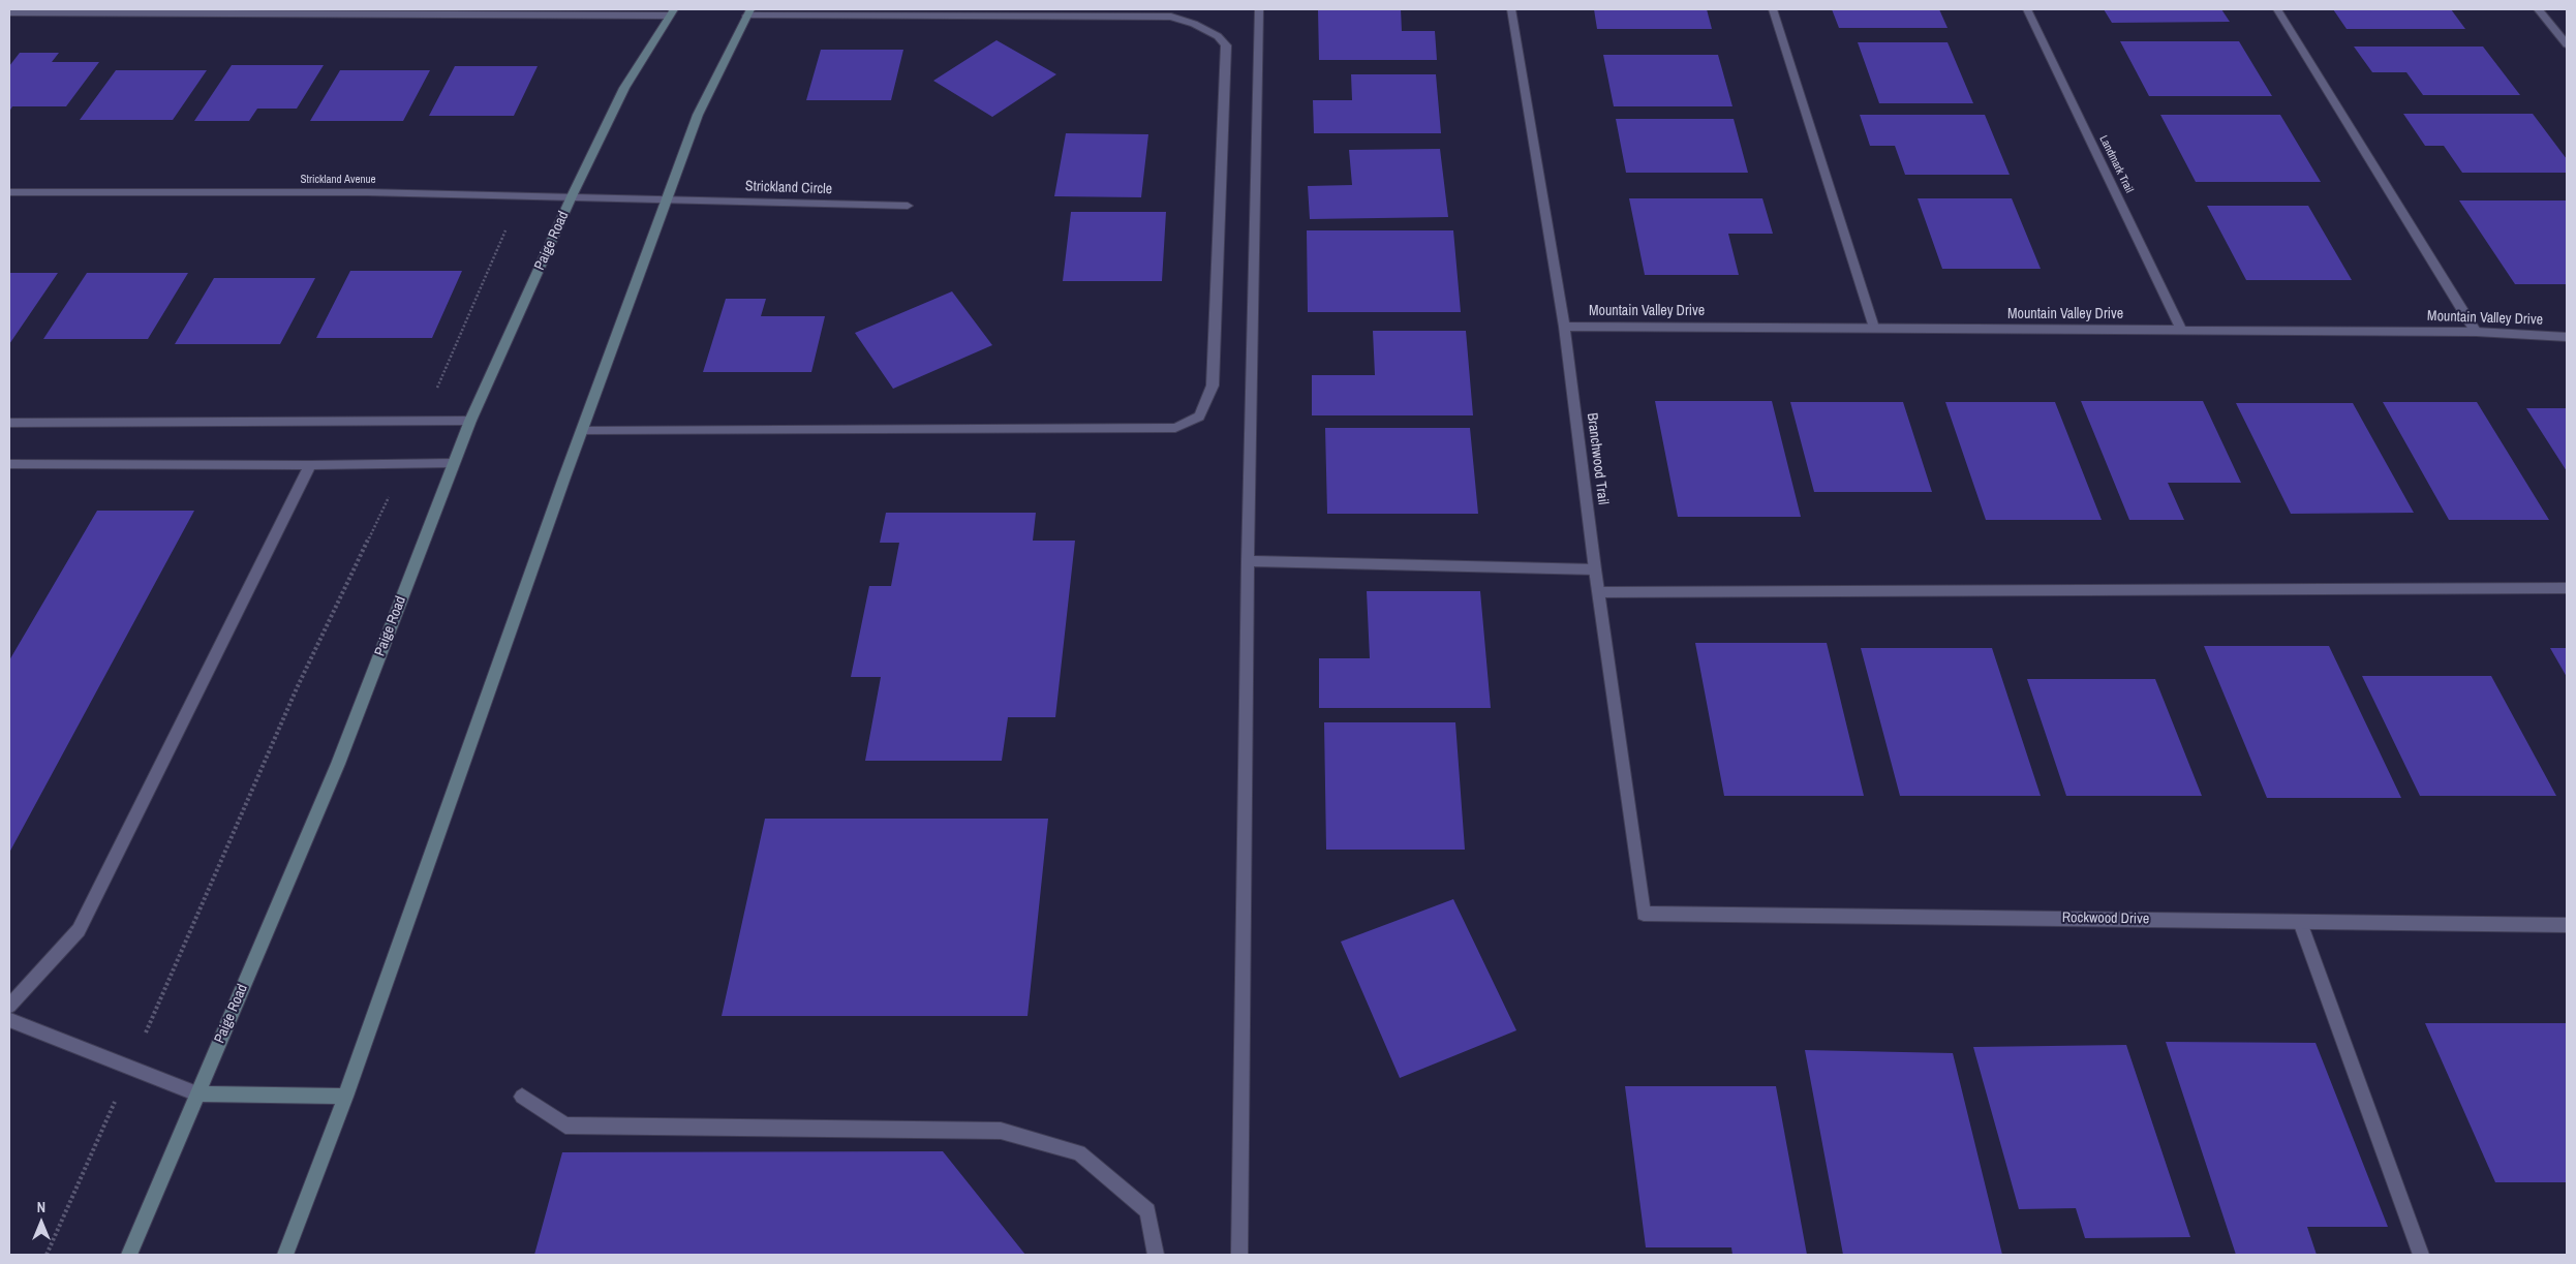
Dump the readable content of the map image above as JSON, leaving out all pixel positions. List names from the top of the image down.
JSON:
{
  "streets": {
    "main road": ["Paige Road"],
    "street": [
      "Landmark Trail",
      "Strickland Avenue",
      "Strickland Circle",
      "Mountain Valley Drive",
      "Branchwood Trail",
      "Rockwood Drive"
    ]
  },
  "crossings": [
    ["Landmark Trail", "Mountain Valley Drive"],
    ["Strickland Avenue", "Strickland Circle"],
    ["Strickland Avenue", "Paige Road"],
    ["Mountain Valley Drive", "Branchwood Trail"],
    ["Branchwood Trail", "Rockwood Drive"]
  ],
  "north": "top"
}
